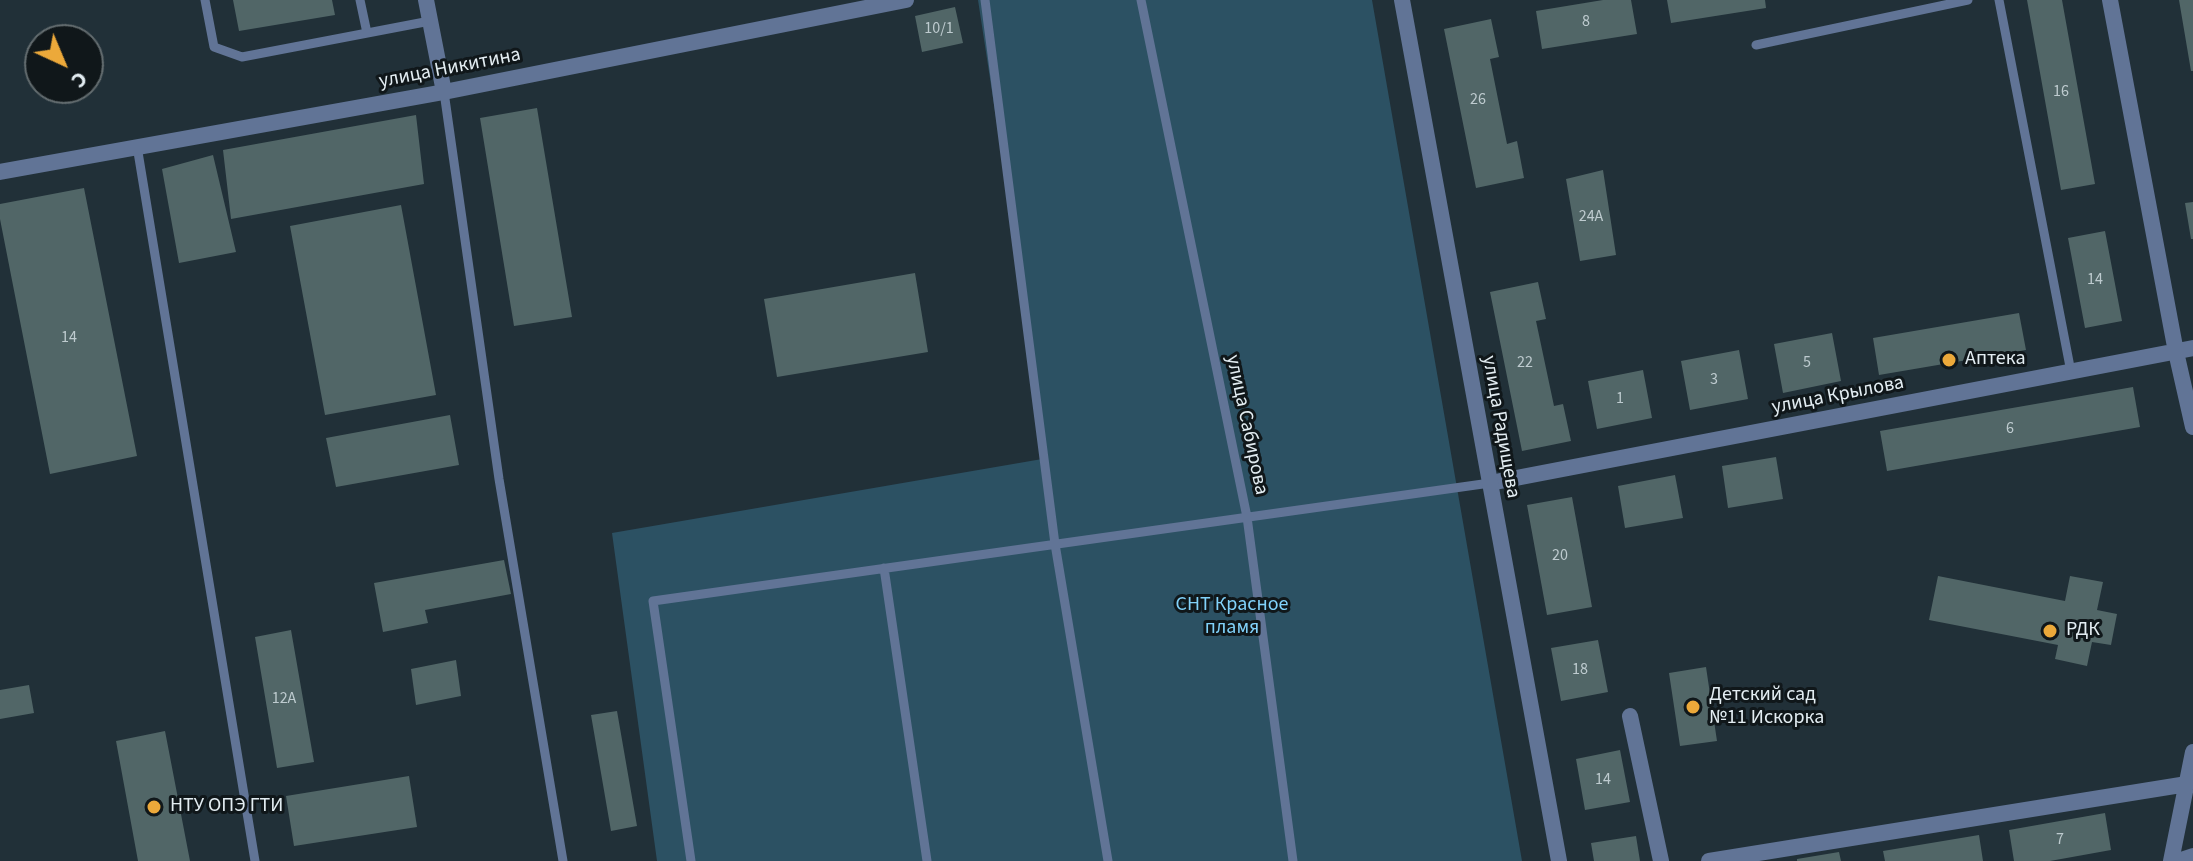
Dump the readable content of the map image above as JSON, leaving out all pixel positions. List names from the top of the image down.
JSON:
{
  "streets": {
    "street": ["улица Никитина", "улица Крылова", "улица Радищева"],
    "lane": ["улица Сабирова"]
  },
  "crossings": [
    ["улица Крылова", "улица Радищева"]
  ],
  "parks": ["СНТ Красное пламя"],
  "places": [
    "Аптека",
    "РДК",
    "Детский сад №11 Искорка",
    "НТУ ОПЭ ГТИ"
  ],
  "house_numbers": [
    "8",
    "10/1",
    "16",
    "26",
    "24А",
    "14",
    "14",
    "22",
    "5",
    "3",
    "1",
    "6",
    "20",
    "18",
    "12А",
    "14",
    "7"
  ],
  "north": "bottom right"
}
